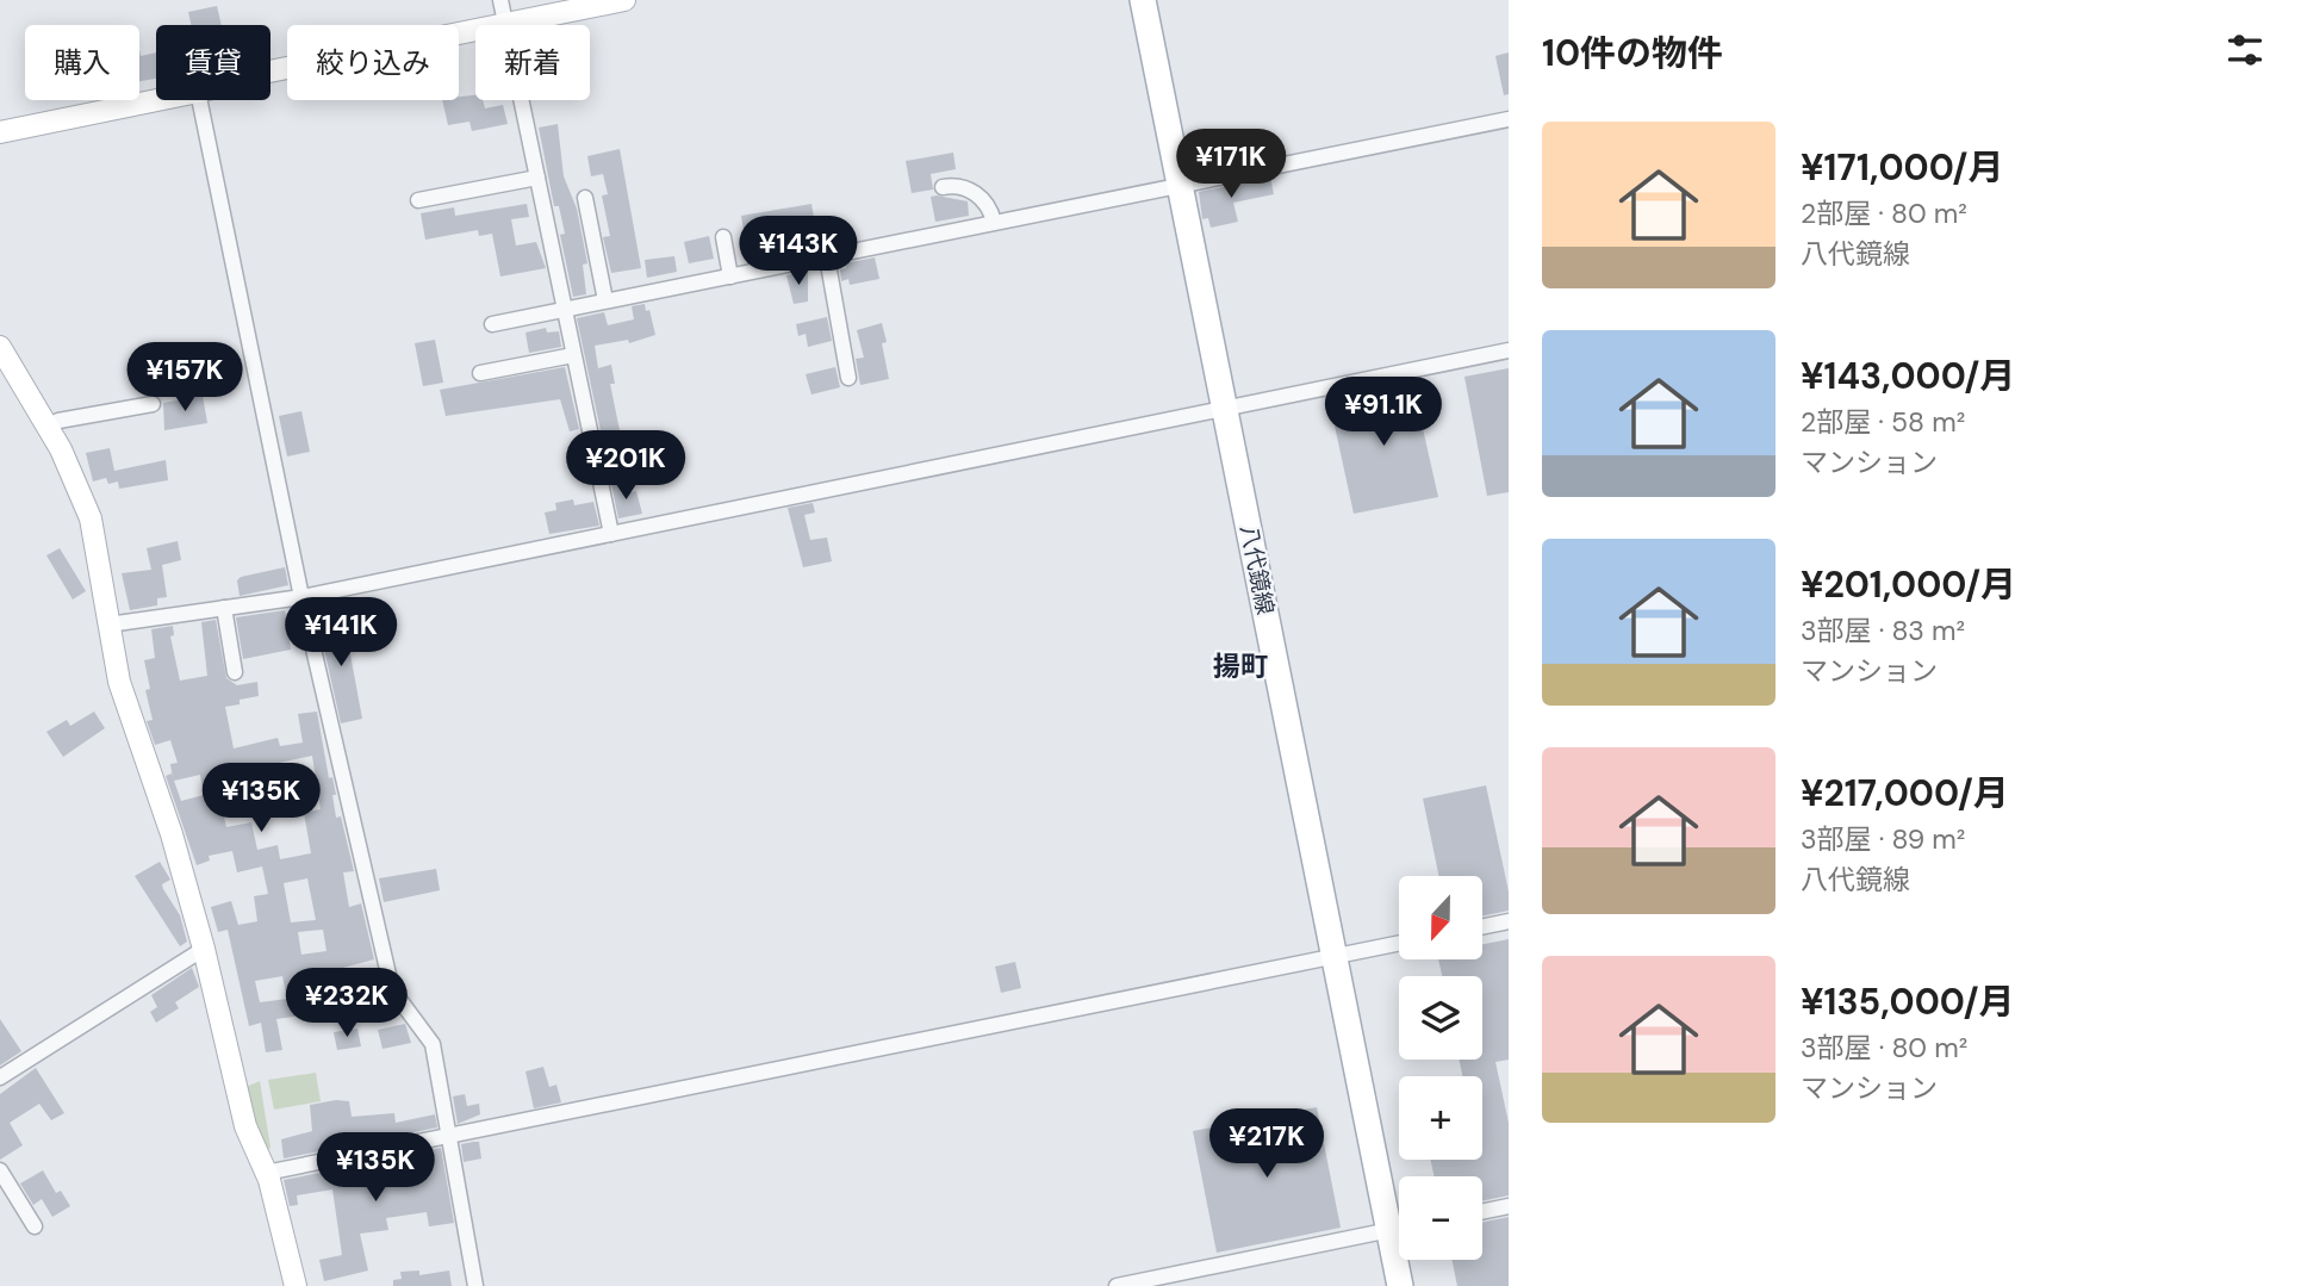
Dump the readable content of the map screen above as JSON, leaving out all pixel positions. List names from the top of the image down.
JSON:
{
  "streets": {
    "main road": ["八代鏡線"]
  },
  "districts": ["揚町"],
  "north": "bottom",
  "page": {
    "heading": "10件の物件",
    "chip": [
      "購入",
      "賃貸",
      "絞り込み",
      "新着"
    ],
    "list": [
      {
        "name": "¥171,000/月",
        "note": "2部屋 · 80 m² · 八代鏡線"
      },
      {
        "name": "¥143,000/月",
        "note": "2部屋 · 58 m² · マンション"
      },
      {
        "name": "¥201,000/月",
        "note": "3部屋 · 83 m² · マンション"
      },
      {
        "name": "¥217,000/月",
        "note": "3部屋 · 89 m² · 八代鏡線"
      },
      {
        "name": "¥135,000/月",
        "note": "3部屋 · 80 m² · マンション"
      }
    ],
    "price": [
      "¥171K",
      "¥143K",
      "¥157K",
      "¥91.1K",
      "¥201K",
      "¥141K",
      "¥135K",
      "¥232K",
      "¥217K",
      "¥135K"
    ],
    "map_buttons": ["+", "−"]
  }
}
